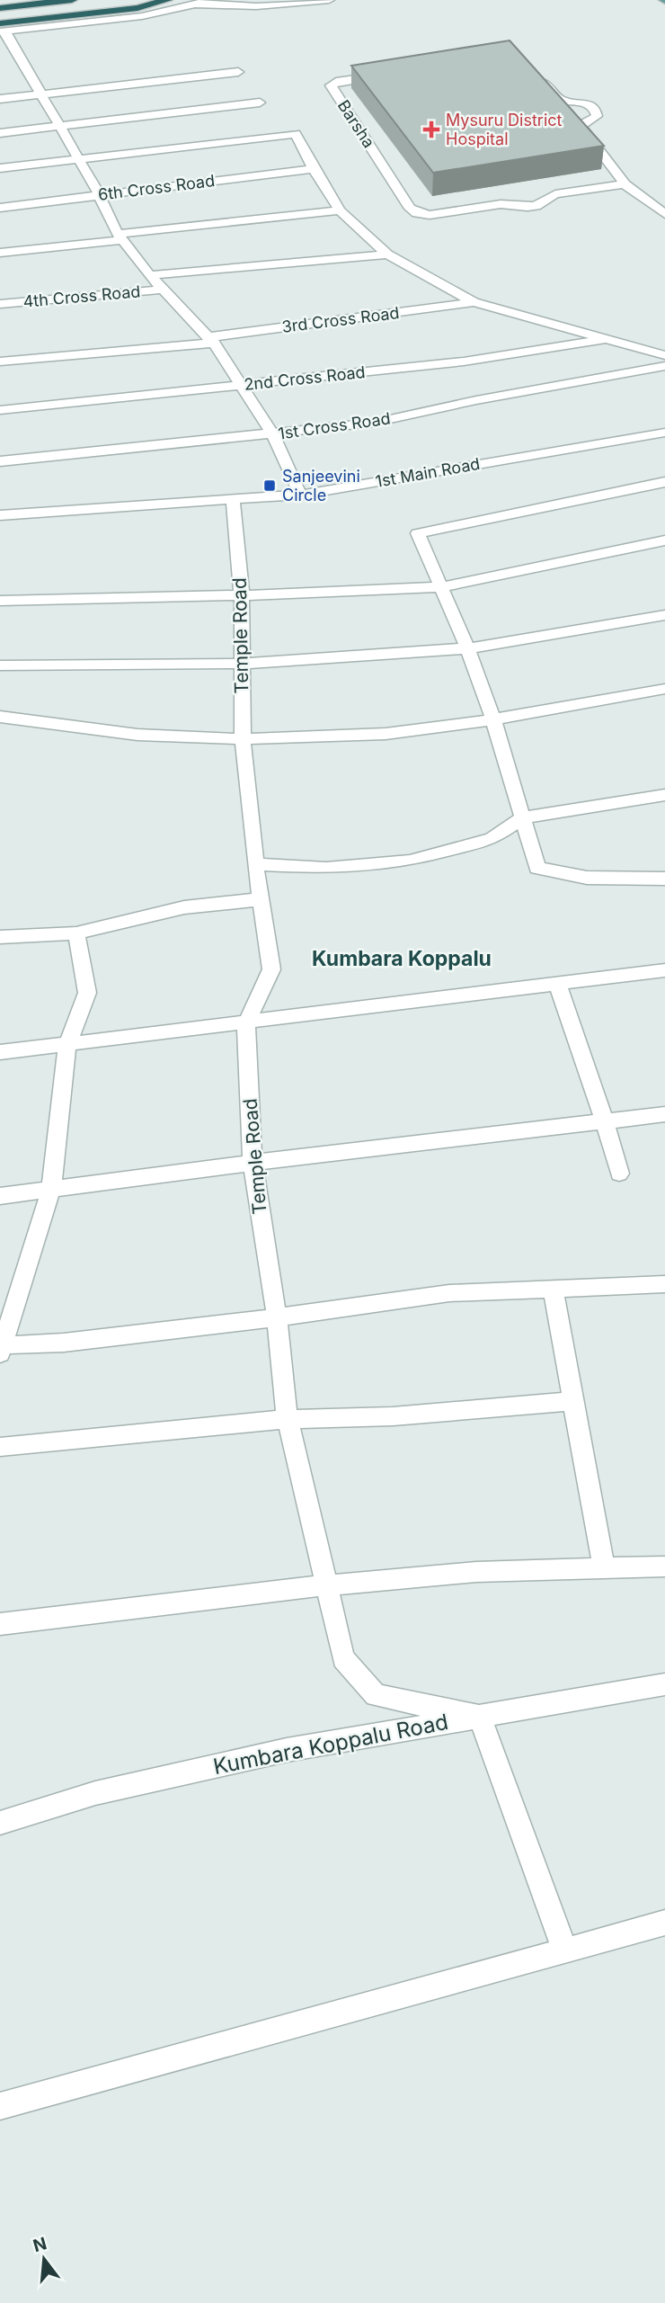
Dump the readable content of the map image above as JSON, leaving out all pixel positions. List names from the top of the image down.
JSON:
{
  "streets": {
    "street": [
      "Barsha",
      "6th Cross Road",
      "4th Cross Road",
      "3rd Cross Road",
      "2nd Cross Road",
      "1st Cross Road",
      "1st Main Road",
      "Temple Road",
      "Kumbara Koppalu Road"
    ]
  },
  "crossings": [
    ["1st Main Road", "Temple Road"],
    ["Temple Road", "Kumbara Koppalu Road"]
  ],
  "districts": ["Kumbara Koppalu"],
  "places": {
    "health": ["Mysuru District Hospital"],
    "transit": ["Sanjeevini Circle"]
  },
  "north": "top"
}
